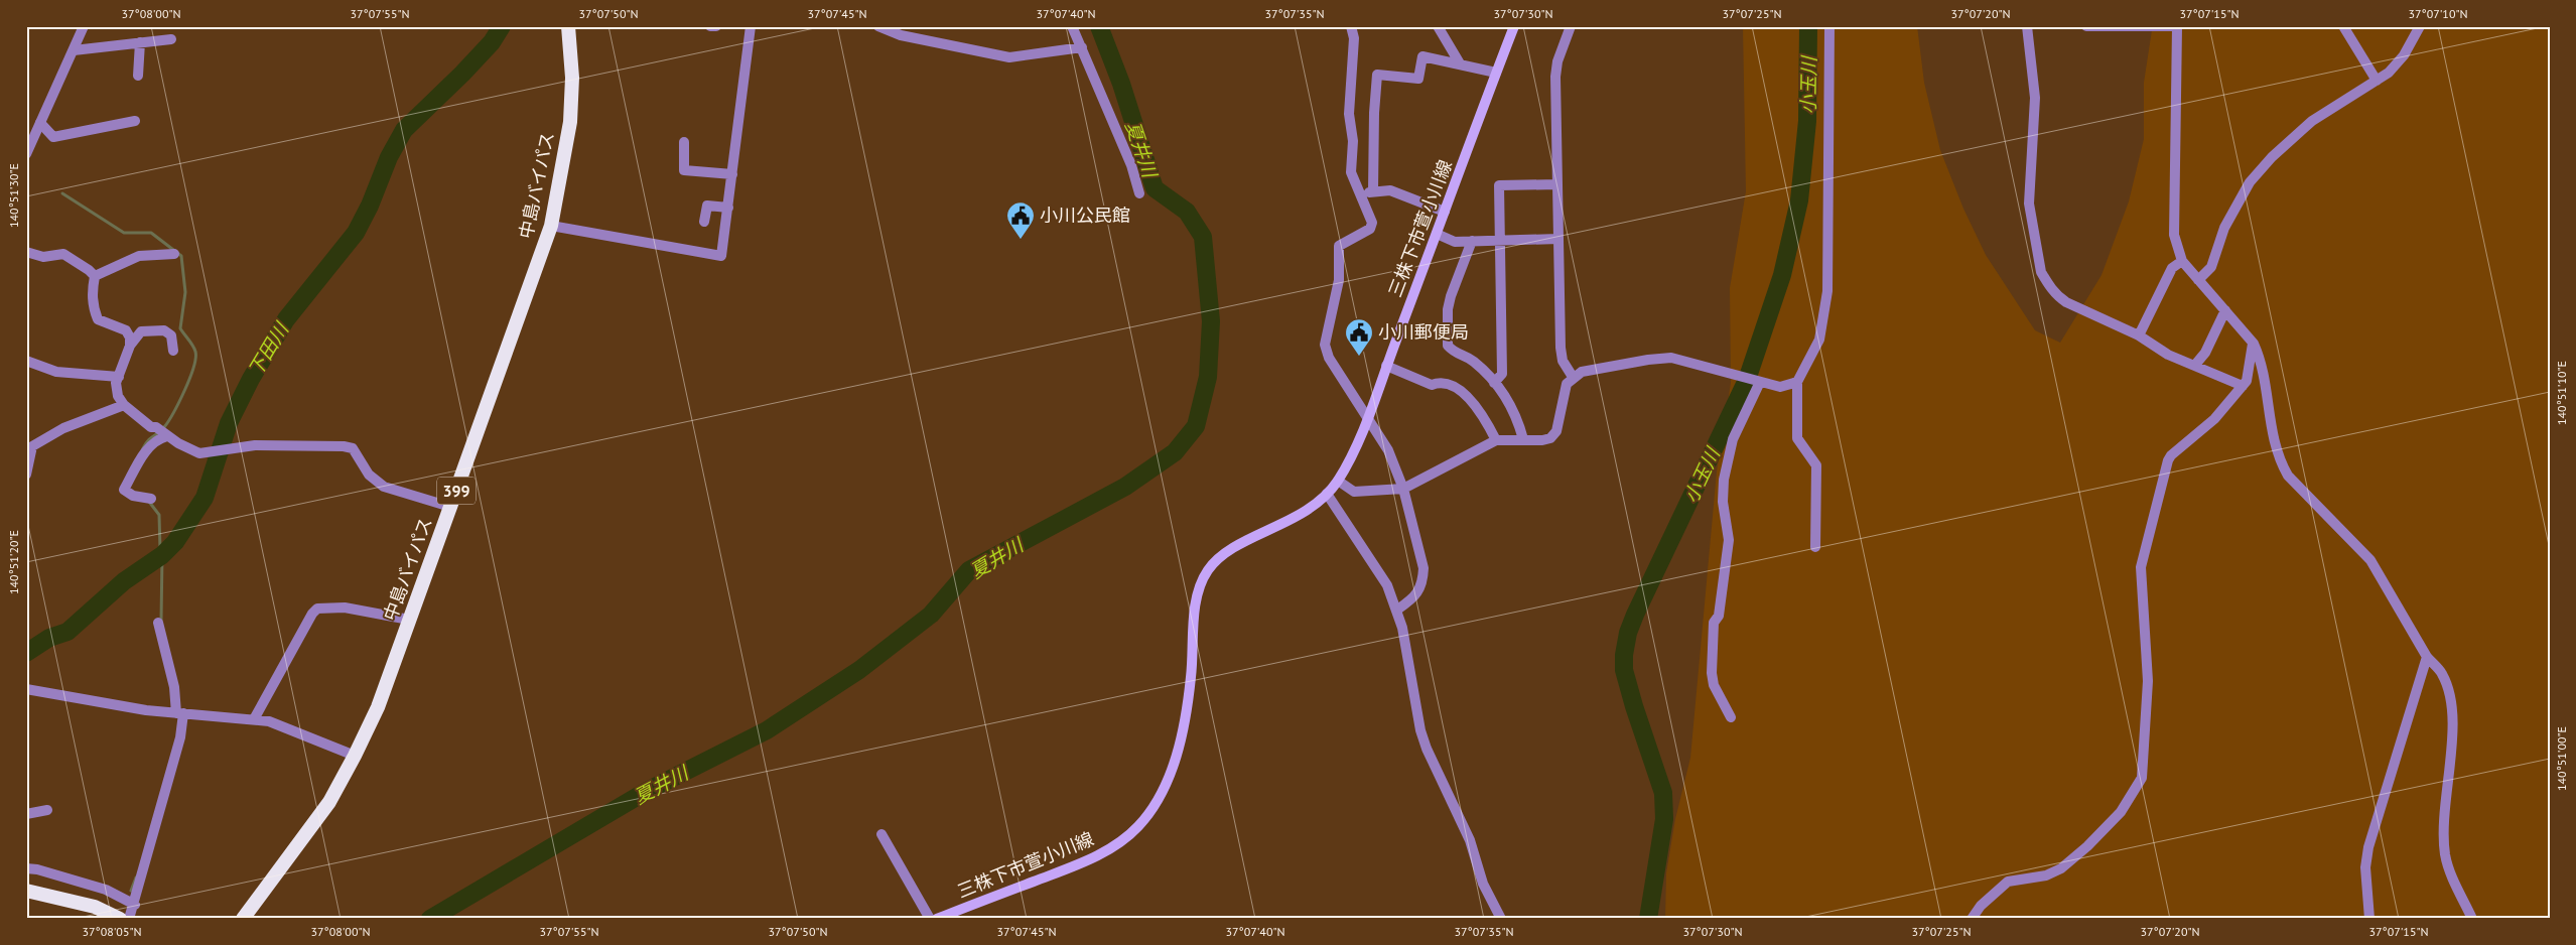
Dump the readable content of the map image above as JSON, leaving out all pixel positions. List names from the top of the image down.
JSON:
{
  "streets": {
    "highway": ["中島バイパス", "399"],
    "main road": ["三株下市萱小川線"]
  },
  "water": ["小玉川", "夏井川", "下田川"],
  "places": {
    "public building": ["小川公民館", "小川郵便局"]
  },
  "coordinates": [
    "37°08'00\"N",
    "37°07'55\"N",
    "37°07'50\"N",
    "37°07'45\"N",
    "37°07'40\"N",
    "37°07'35\"N",
    "37°07'30\"N",
    "37°07'25\"N",
    "37°07'20\"N",
    "37°07'15\"N",
    "37°07'10\"N",
    "140°51'30\"E",
    "140°51'10\"E",
    "140°51'20\"E",
    "140°51'00\"E",
    "37°08'05\"N"
  ]
}
